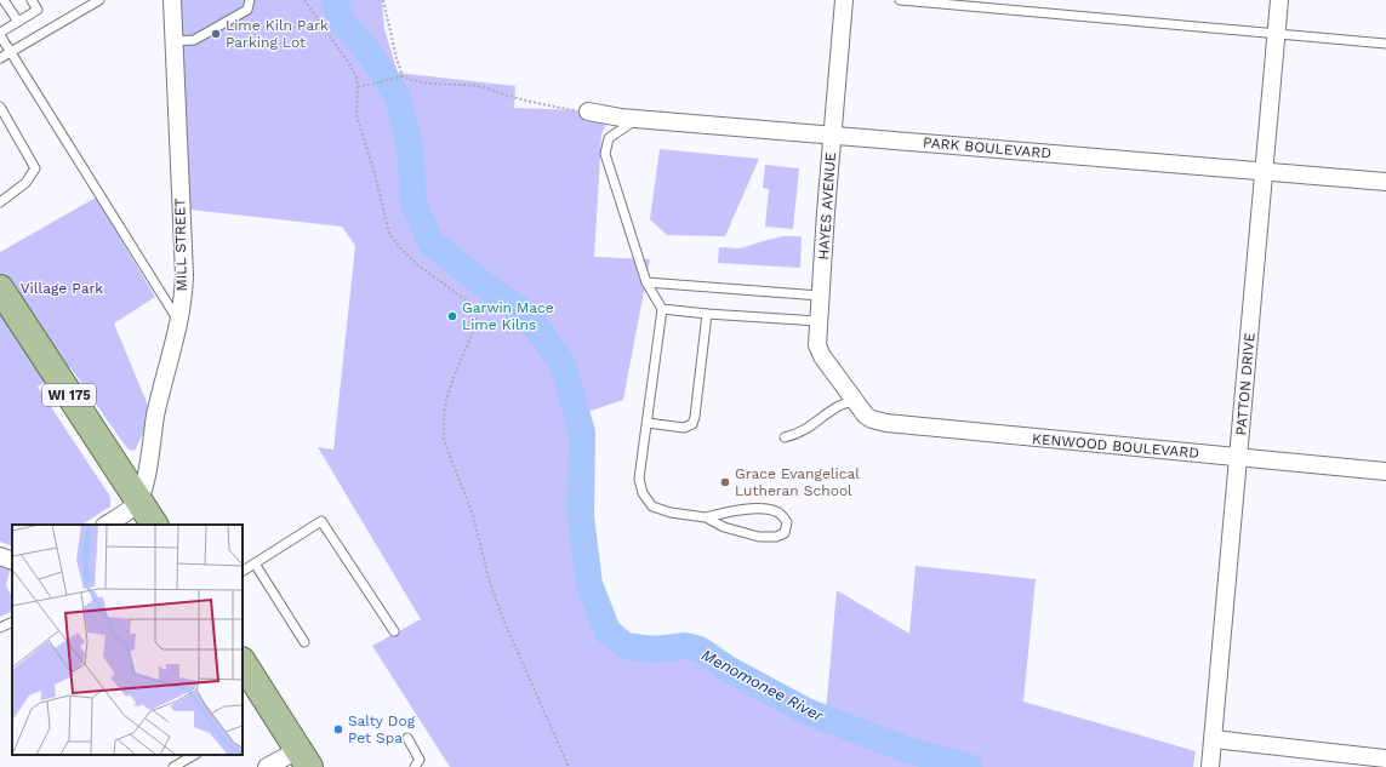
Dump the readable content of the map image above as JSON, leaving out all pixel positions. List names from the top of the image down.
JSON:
{
  "streets": {
    "main road": ["WI 175"],
    "street": [
      "PARK BOULEVARD",
      "HAYES AVENUE",
      "MILL STREET",
      "PATTON DRIVE",
      "KENWOOD BOULEVARD"
    ]
  },
  "crossings": [
    ["PARK BOULEVARD", "HAYES AVENUE"],
    ["PARK BOULEVARD", "PATTON DRIVE"],
    ["HAYES AVENUE", "KENWOOD BOULEVARD"],
    ["MILL STREET", "WI 175"],
    ["PATTON DRIVE", "KENWOOD BOULEVARD"]
  ],
  "water": ["Menomonee River"],
  "parks": ["Village Park"],
  "places": [
    "Lime Kiln Park Parking Lot",
    "Garwin Mace Lime Kilns",
    "Grace Evangelical Lutheran School",
    "Salty Dog Pet Spa"
  ]
}
